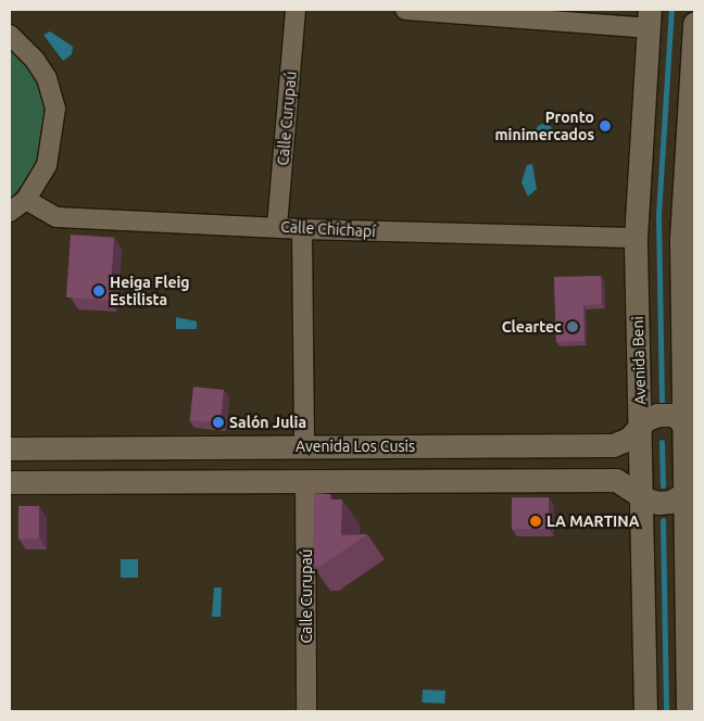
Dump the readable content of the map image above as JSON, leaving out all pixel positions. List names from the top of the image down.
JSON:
{
  "streets": {
    "street": [
      "Calle Curupaú",
      "Calle Chichapí",
      "Avenida Beni",
      "Avenida Los Cusis"
    ]
  },
  "crossings": [
    ["Calle Curupaú", "Calle Chichapí"],
    ["Calle Chichapí", "Avenida Beni"],
    ["Avenida Beni", "Avenida Los Cusis"]
  ],
  "places": [
    "Pronto minimercados",
    "Heiga Fleig Estilista",
    "Cleartec",
    "Salón Julia",
    "LA MARTINA"
  ]
}
